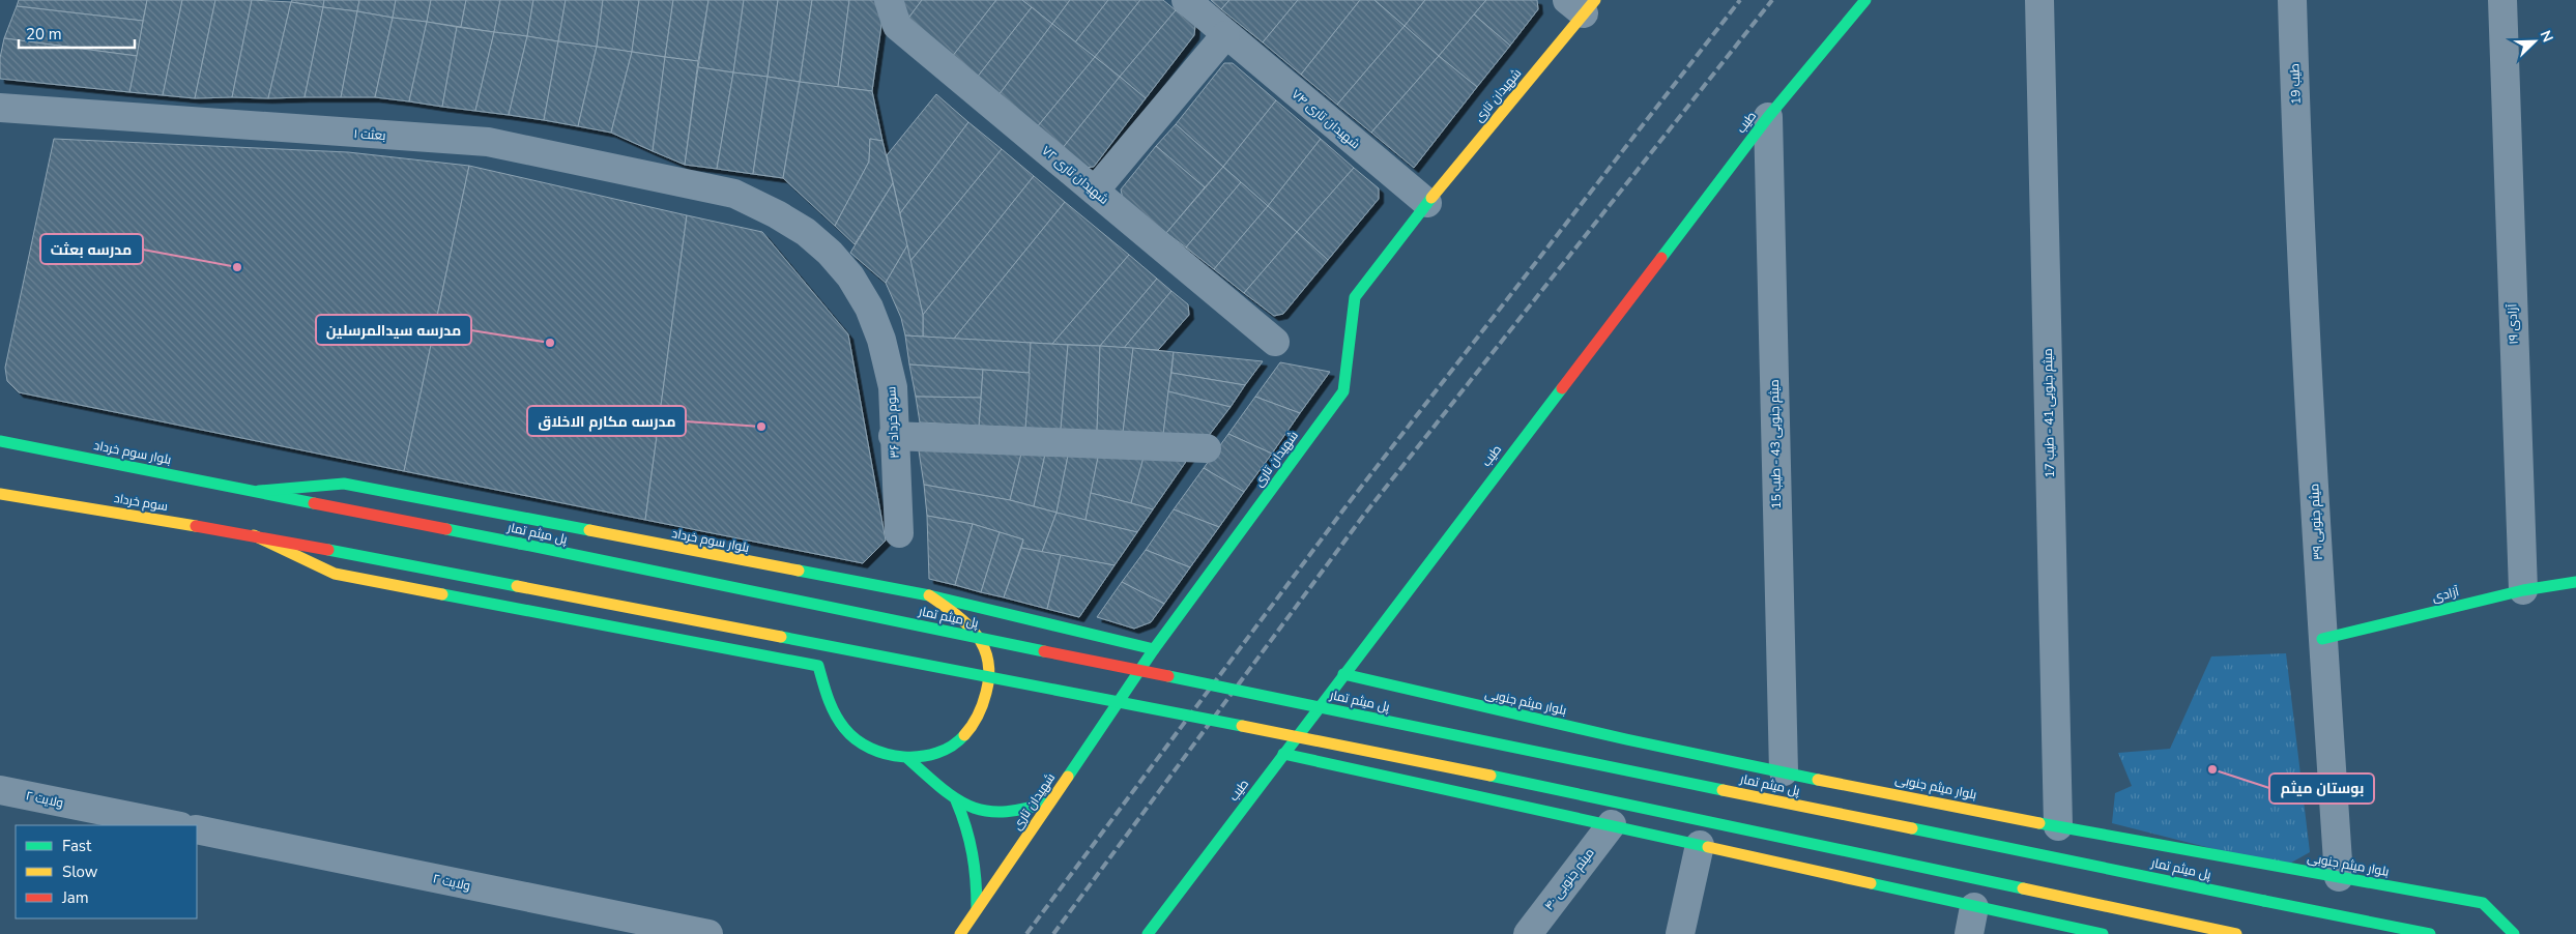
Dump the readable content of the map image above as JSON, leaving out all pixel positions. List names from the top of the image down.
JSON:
{
  "streets": {
    "main road": [
      "شهیدان تاری",
      "طیب",
      "بلوار سوم خرداد",
      "سوم خرداد",
      "پل میثم تمار",
      "آزادی",
      "بلوار میثم جنوبی"
    ],
    "street": [
      "طیب 19",
      "شهیدان تاری ۷۴",
      "بعثت ۱",
      "شهیدان تاری ۷۲",
      "آزادی ۱۹",
      "میثم جنوبی 41 - طیب 17",
      "سوم خرداد ۳۶",
      "میثم جنوبی 43 - طیب 15",
      "میثم جنوبی ۳۹",
      "ولایت ۲",
      "میثم جنوبی ۴۰"
    ]
  },
  "crossings": [
    ["طیب 19", "میثم جنوبی ۳۹"],
    ["شهیدان تاری", "شهیدان تاری ۷۴"],
    ["شهیدان تاری", "بلوار سوم خرداد"],
    ["طیب", "میثم جنوبی 43 - طیب 15"],
    ["طیب", "بلوار میثم جنوبی"],
    ["بعثت ۱", "سوم خرداد ۳۶"],
    ["آزادی ۱۹", "آزادی"],
    ["میثم جنوبی 41 - طیب 17", "بلوار میثم جنوبی"],
    ["میثم جنوبی 43 - طیب 15", "بلوار میثم جنوبی"],
    ["بلوار سوم خرداد", "پل میثم تمار"],
    ["میثم جنوبی ۳۹", "آزادی"],
    ["میثم جنوبی ۳۹", "بلوار میثم جنوبی"]
  ],
  "places": [
    "مدرسه بعثت",
    "مدرسه سیدالمرسلین",
    "مدرسه مکارم الاخلاق",
    "بوستان میثم"
  ],
  "legend": ["Fast", "Slow", "Jam"],
  "scale_bar": "20 m",
  "north": "top right"
}
